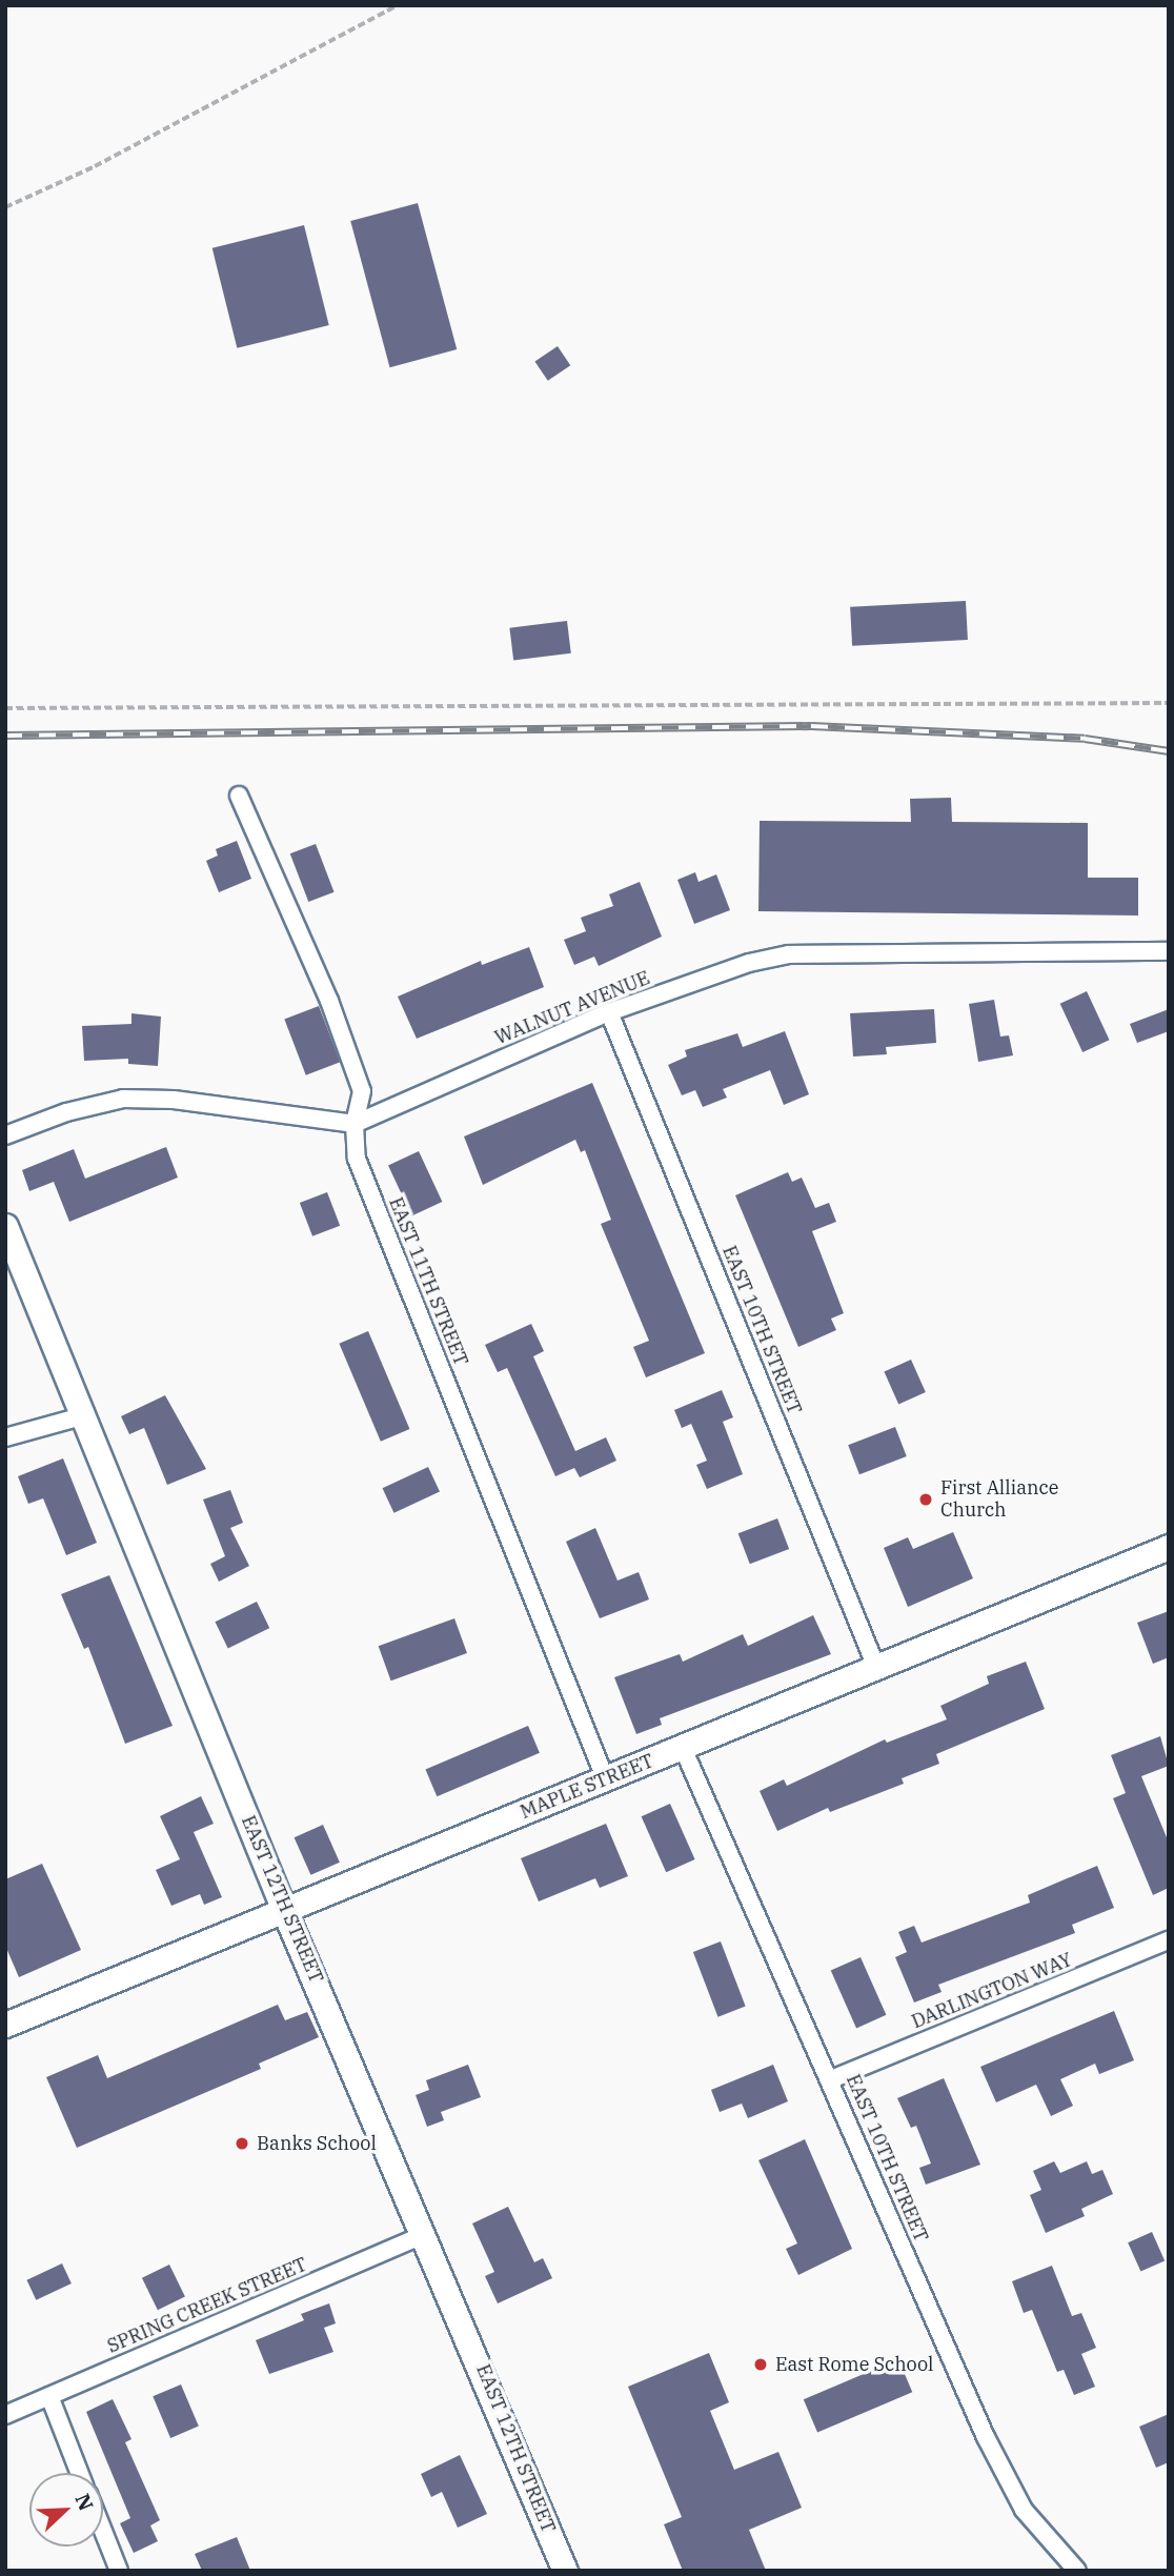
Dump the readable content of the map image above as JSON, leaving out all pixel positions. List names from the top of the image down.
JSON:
{
  "streets": {
    "main road": ["MAPLE STREET", "EAST 12TH STREET"],
    "street": [
      "WALNUT AVENUE",
      "EAST 11TH STREET",
      "EAST 10TH STREET",
      "DARLINGTON WAY",
      "SPRING CREEK STREET"
    ]
  },
  "crossings": [
    ["WALNUT AVENUE", "EAST 11TH STREET"],
    ["WALNUT AVENUE", "EAST 10TH STREET"],
    ["EAST 11TH STREET", "MAPLE STREET"],
    ["EAST 10TH STREET", "MAPLE STREET"],
    ["EAST 10TH STREET", "DARLINGTON WAY"],
    ["MAPLE STREET", "EAST 12TH STREET"],
    ["EAST 12TH STREET", "SPRING CREEK STREET"]
  ],
  "places": ["First Alliance Church", "Banks School", "East Rome School"],
  "north": "top right"
}
